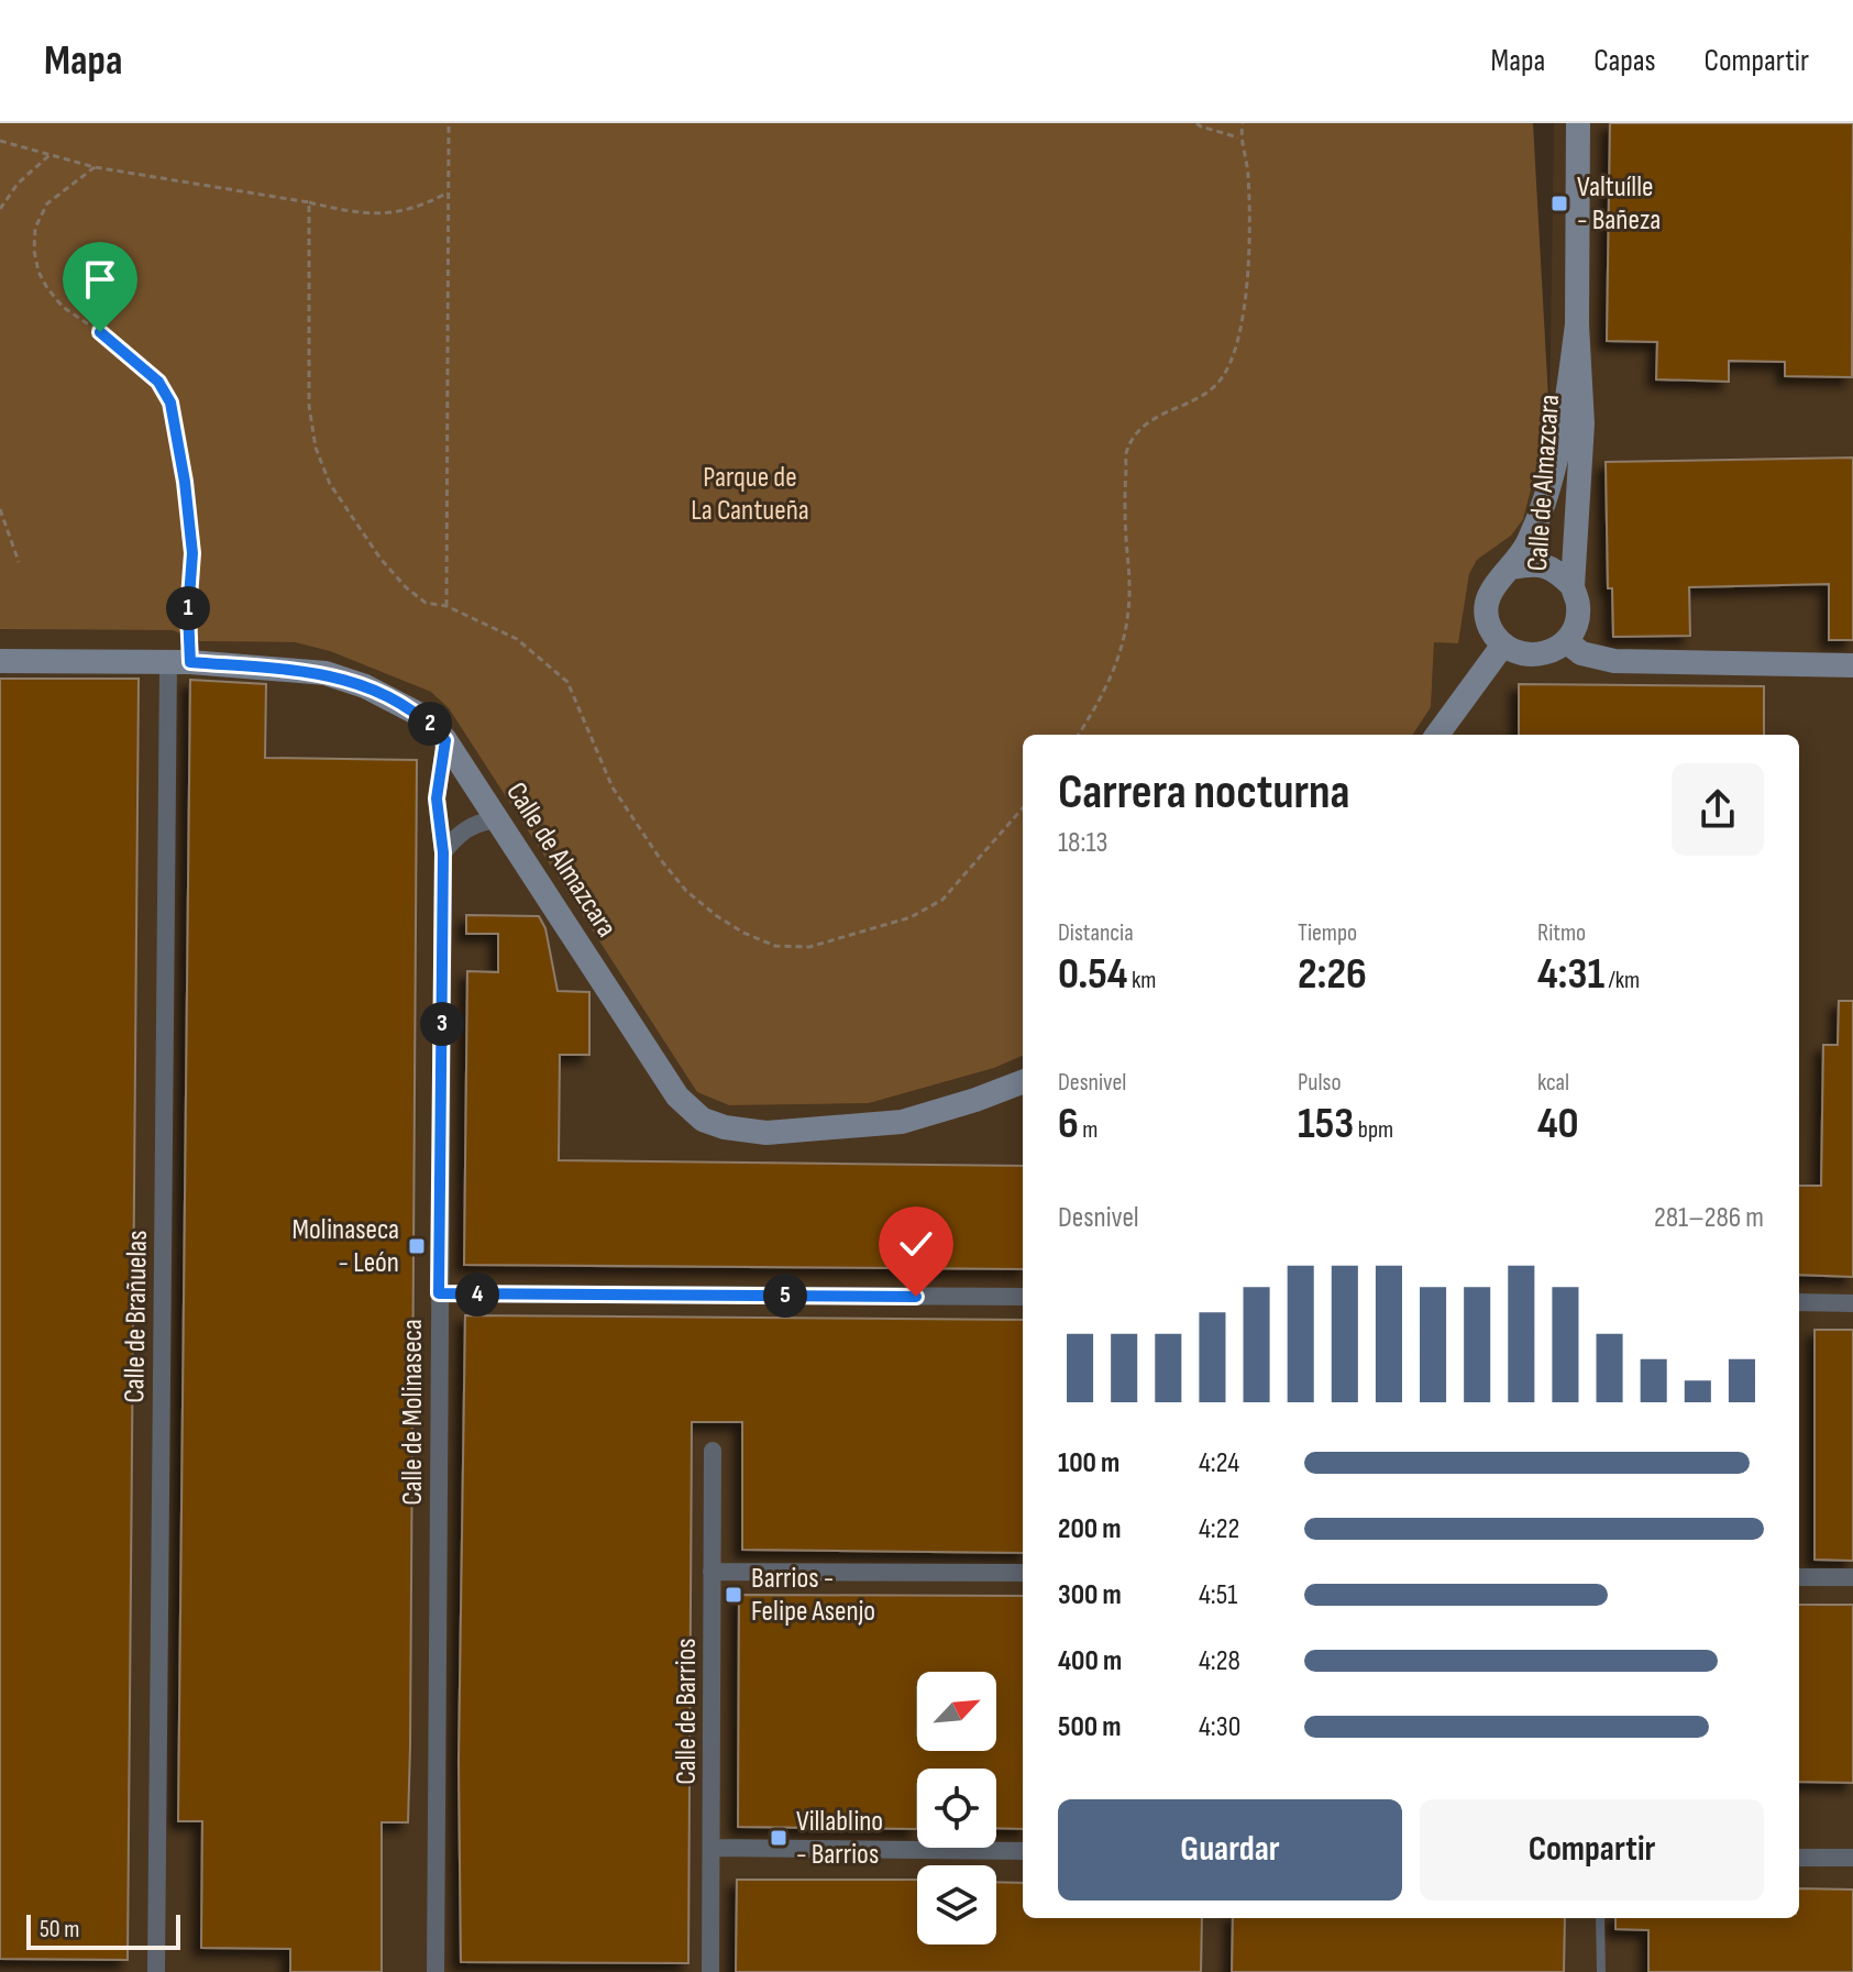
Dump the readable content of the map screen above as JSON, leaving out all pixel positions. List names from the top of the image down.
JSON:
{
  "streets": {
    "street": [
      "Calle de Almazcara",
      "Calle de Brañuelas",
      "Calle de Molinaseca",
      "Calle de Barrios"
    ]
  },
  "crossings": [
    ["Calle de Almazcara", "Calle de Brañuelas"],
    ["Calle de Almazcara", "Calle de Molinaseca"]
  ],
  "parks": ["Parque de La Cantueña"],
  "places": {
    "transit": [
      "Valtuílle - Bañeza",
      "Molinaseca - León",
      "Barrios - Felipe Asenjo",
      "Villablino - Barrios"
    ]
  },
  "scale_bar": "50 m",
  "north": "top right",
  "page": {
    "header": "Mapa",
    "nav": ["Mapa", "Capas", "Compartir"],
    "pins": [
      "1",
      "2",
      "3",
      "4",
      "5"
    ],
    "heading": ["Carrera nocturna", "18:13"],
    "stats": [
      ["Distancia", "0.54 km"],
      ["Tiempo", "2:26"],
      ["Ritmo", "4:31 /km"],
      ["Desnivel", "6 m"],
      ["Pulso", "153 bpm"],
      ["kcal", "40"]
    ],
    "chart": ["Desnivel", "281–286 m"],
    "list": [
      {
        "name": "100 m",
        "note": "4:24"
      },
      {
        "name": "200 m",
        "note": "4:22"
      },
      {
        "name": "300 m",
        "note": "4:51"
      },
      {
        "name": "400 m",
        "note": "4:28"
      },
      {
        "name": "500 m",
        "note": "4:30"
      }
    ],
    "buttons": ["Guardar", "Compartir"],
    "scale": "50 m"
  }
}
